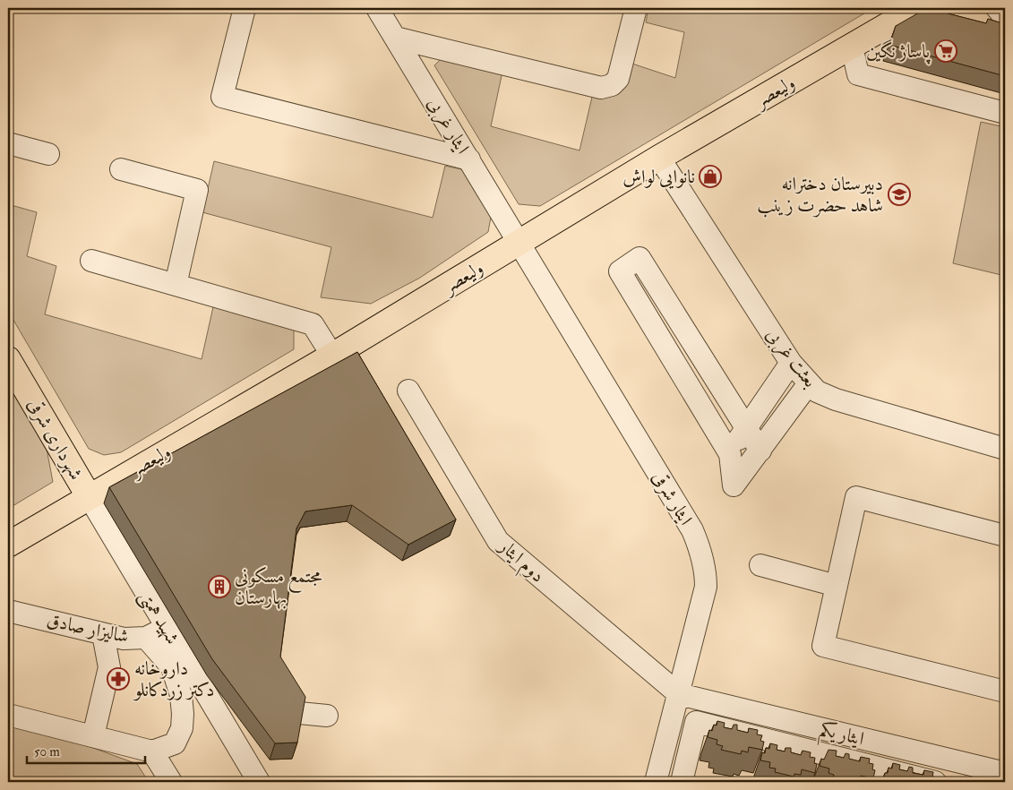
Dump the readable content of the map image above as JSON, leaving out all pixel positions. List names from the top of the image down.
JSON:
{
  "streets": {
    "main road": ["ولیعصر", "شهرداری شرقی"],
    "street": [
      "ایثار غربی",
      "بعثت غربی",
      "ایثار شرقی",
      "دوم ایثار",
      "شهید همتی",
      "شالیزار صادق",
      "ایثار یکم"
    ]
  },
  "crossings": [
    ["ولیعصر", "ایثار غربی"],
    ["ولیعصر", "بعثت غربی"],
    ["ولیعصر", "شهرداری شرقی"],
    ["ولیعصر", "ایثار شرقی"],
    ["ولیعصر", "شهید همتی"],
    ["ایثار غربی", "ایثار شرقی"],
    ["شهرداری شرقی", "شهید همتی"],
    ["ایثار شرقی", "دوم ایثار"],
    ["ایثار شرقی", "ایثار یکم"],
    ["دوم ایثار", "ایثار یکم"],
    ["شهید همتی", "شالیزار صادق"]
  ],
  "places": {
    "supermarket": ["پاساژ نگین"],
    "shop": ["نانوایی لواش"],
    "school or university": ["دبیرستان دخترانه شاهد حضرت زینب"],
    "building": ["مجتمع مسکونی بهارستان"],
    "pharmacy": ["داروخانه دکتر زردکانلو"]
  },
  "scale_bar": "50 m"
}
